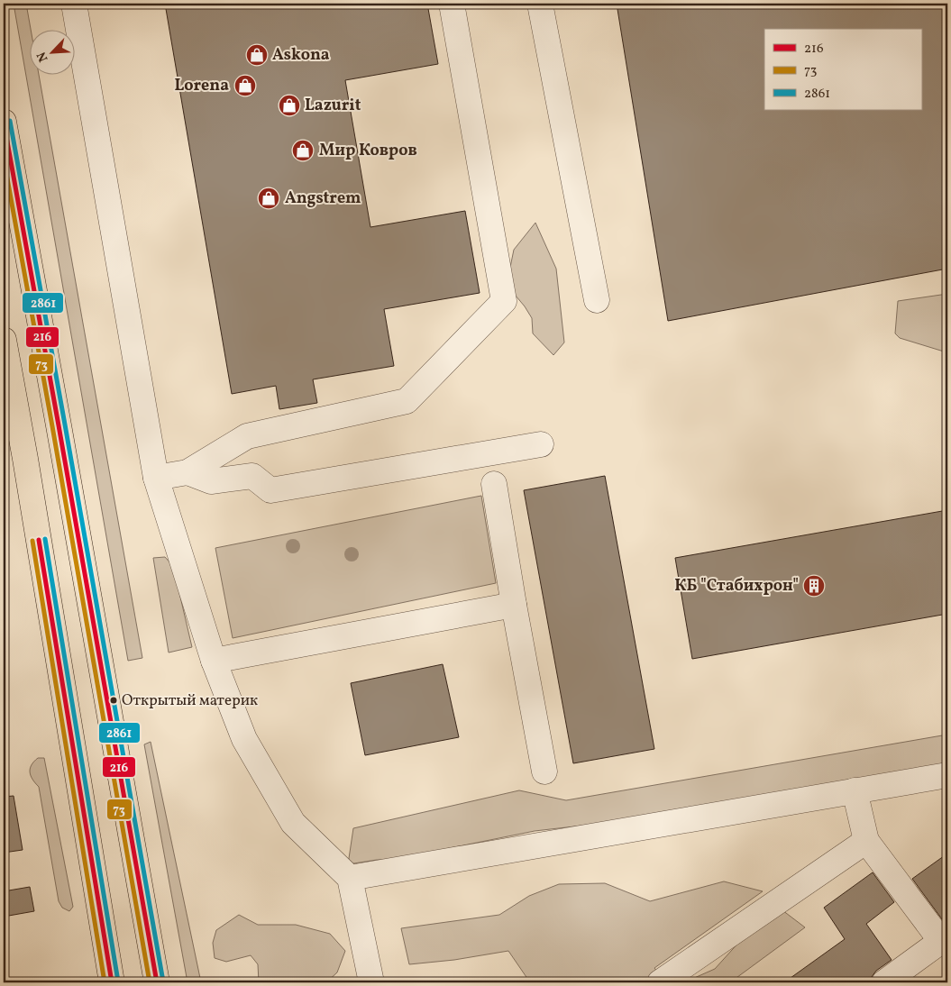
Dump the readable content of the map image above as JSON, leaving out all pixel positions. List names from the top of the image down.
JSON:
{
  "places": {
    "shop": [
      "Askona",
      "Lorena",
      "Lazurit",
      "Мир Ковров",
      "Angstrem"
    ],
    "building": ["КБ \"Стабихрон\""],
    "other": ["Открытый материк"]
  },
  "lines": ["transit line 2861", "transit line 216", "transit line 73"],
  "legend": ["216", "73", "2861"],
  "north": "bottom left"
}
